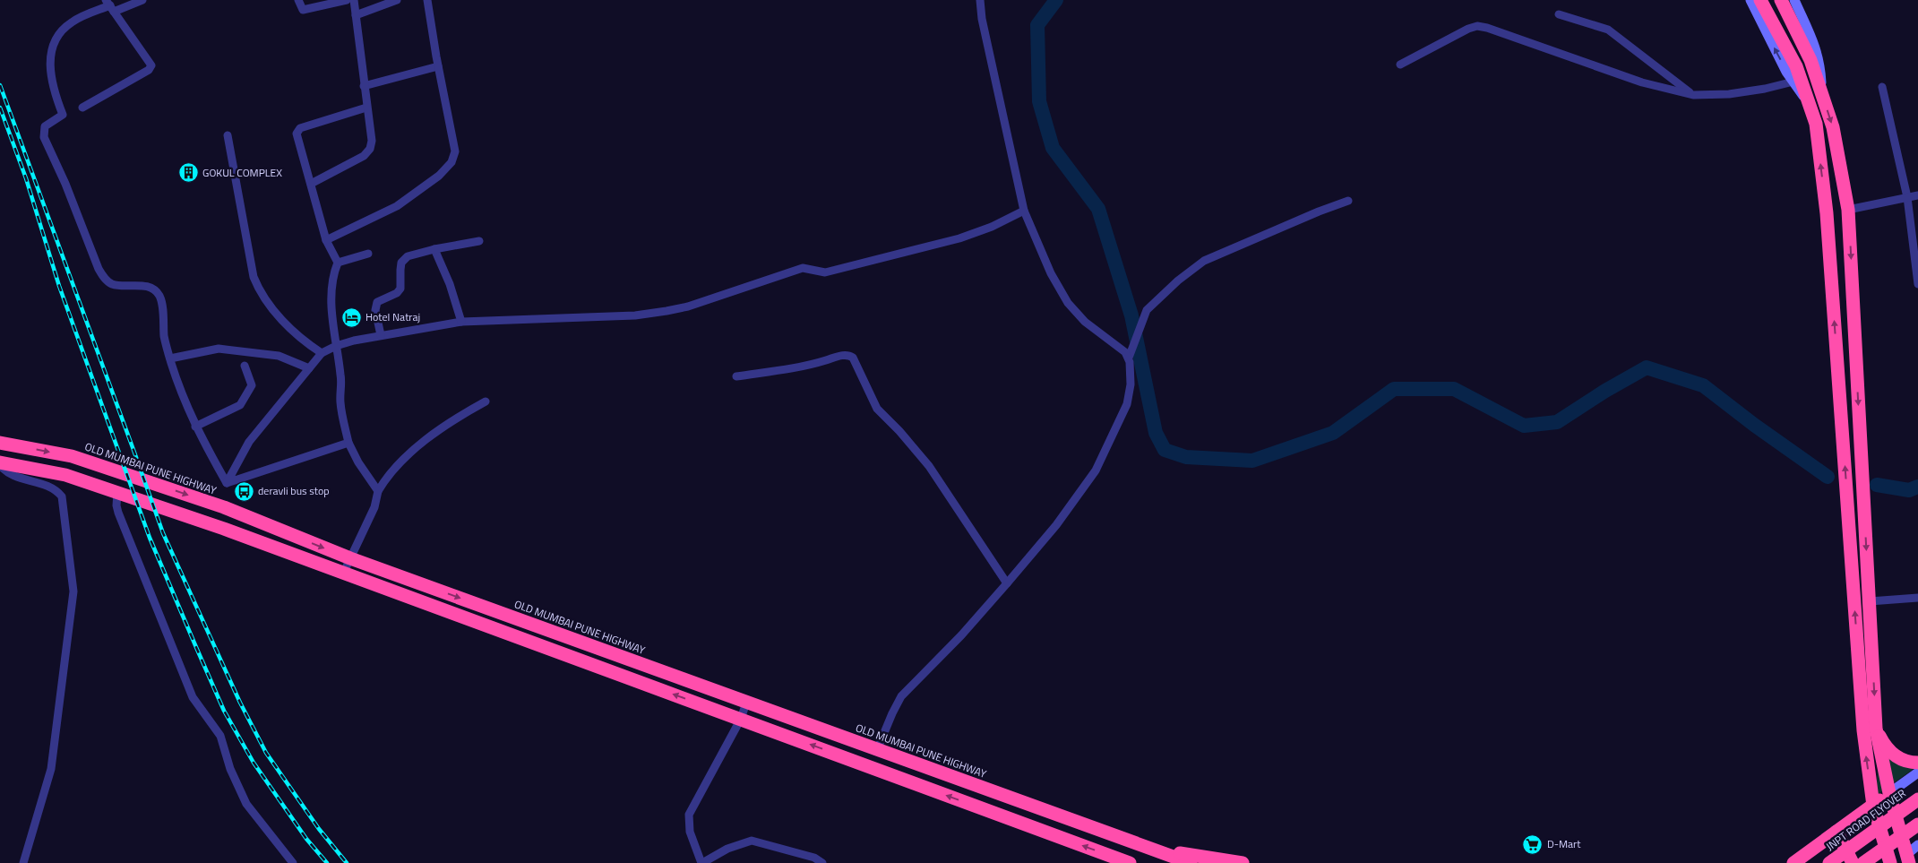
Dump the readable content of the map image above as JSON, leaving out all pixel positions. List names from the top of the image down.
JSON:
{
  "streets": {
    "highway": ["OLD MUMBAI PUNE HIGHWAY", "JNPT ROAD FLYOVER"]
  },
  "places": {
    "building": ["GOKUL COMPLEX"],
    "hotel": ["Hotel Natraj"],
    "bus stop": ["deravli bus stop"],
    "supermarket": ["D-Mart"]
  }
}
